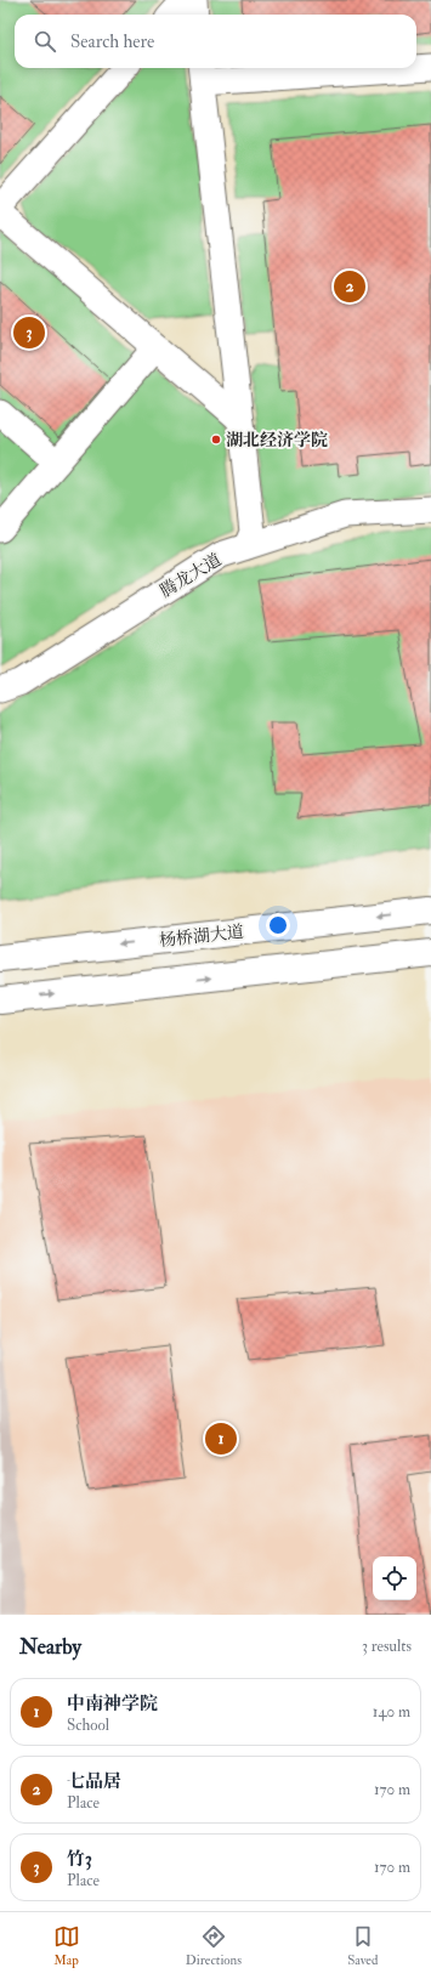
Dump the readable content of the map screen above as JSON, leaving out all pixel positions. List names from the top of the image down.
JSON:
{
  "streets": {
    "main road": ["杨桥湖大道"],
    "street": ["腾龙大道"]
  },
  "places": ["湖北经济学院"],
  "page": {
    "search": "Search here",
    "pins": ["2", "3", "1"],
    "heading": ["Nearby", "3 results"],
    "list": [
      {
        "mark": "1",
        "name": "中南神学院",
        "note": "School",
        "value": "140 m"
      },
      {
        "mark": "2",
        "name": "七品居",
        "note": "Place",
        "value": "170 m"
      },
      {
        "mark": "3",
        "name": "竹3",
        "note": "Place",
        "value": "170 m"
      }
    ],
    "nav": ["Map", "Directions", "Saved"]
  }
}
